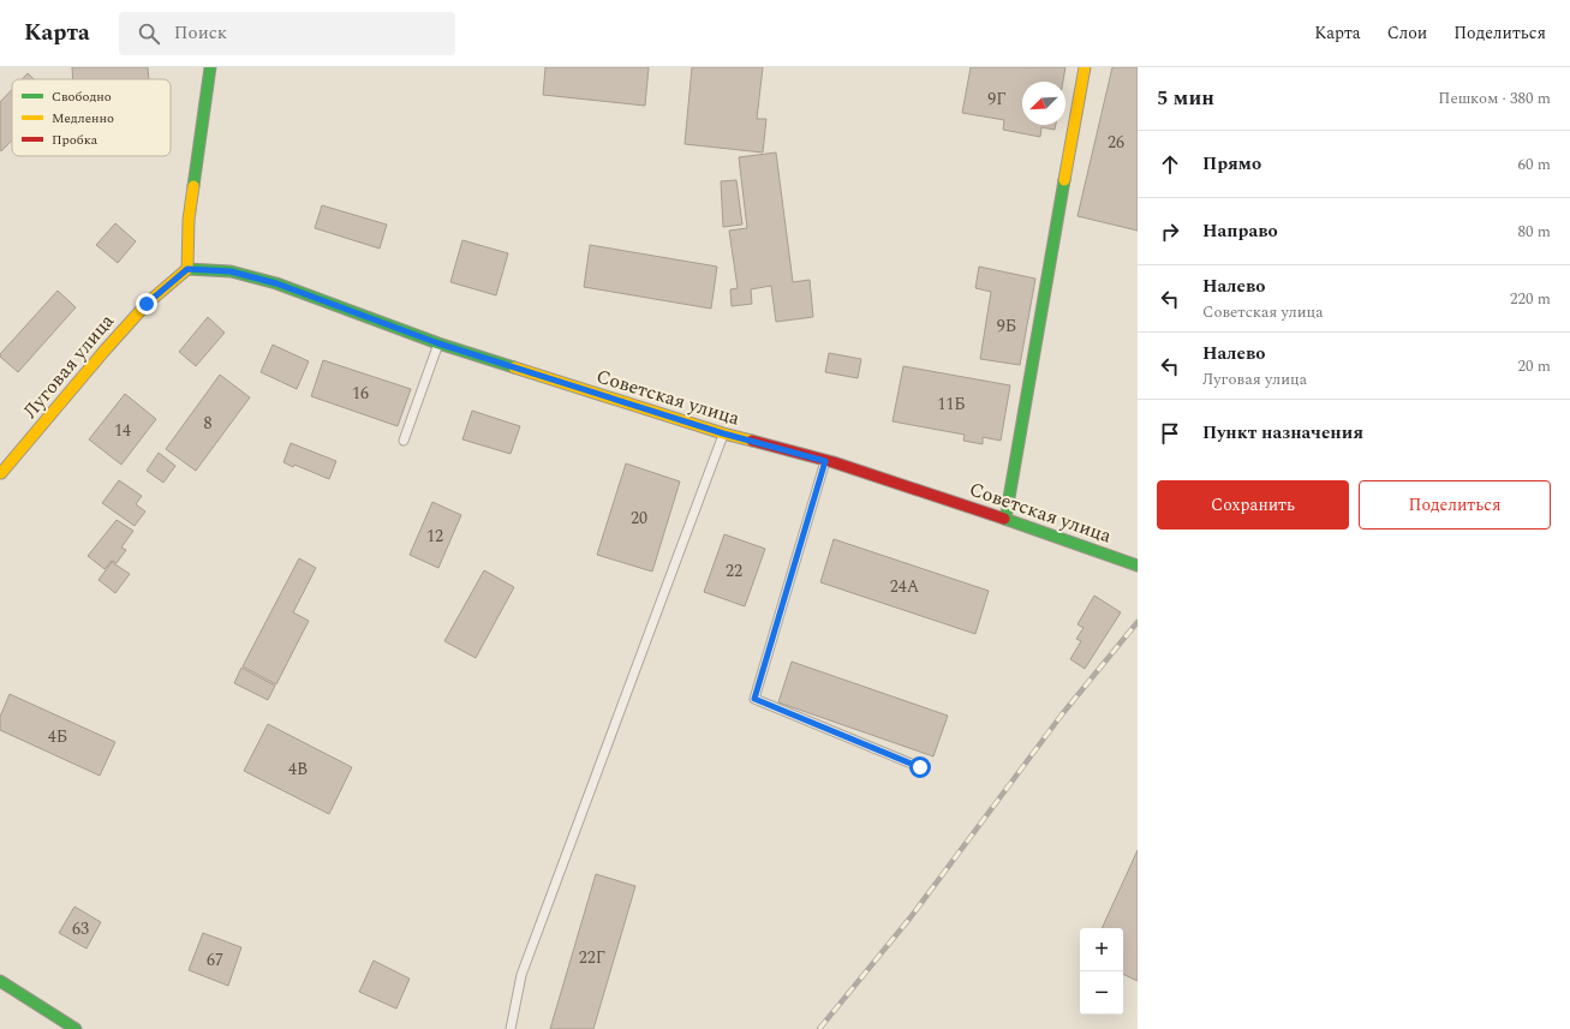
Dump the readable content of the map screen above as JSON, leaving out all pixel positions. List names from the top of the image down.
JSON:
{
  "streets": {
    "street": ["Луговая улица", "Советская улица"]
  },
  "crossings": [
    ["Луговая улица", "Советская улица"]
  ],
  "house_numbers": [
    "9Г",
    "26",
    "9Б",
    "16",
    "11Б",
    "8",
    "14",
    "20",
    "12",
    "22",
    "24А",
    "4Б",
    "4В",
    "63",
    "22Г",
    "67"
  ],
  "legend": ["Свободно", "Медленно", "Пробка"],
  "north": "bottom left",
  "page": {
    "header": "Карта",
    "search": "Поиск",
    "nav": ["Карта", "Слои", "Поделиться"],
    "heading": ["5 мин", "Пешком · 380 m"],
    "list": [
      ["Прямо", "60 m"],
      ["Направо", "80 m"],
      ["Налево", "Советская улица", "220 m"],
      ["Налево", "Луговая улица", "20 m"],
      "Пункт назначения"
    ],
    "buttons": ["Сохранить", "Поделиться"],
    "map_buttons": ["+", "−"]
  }
}
